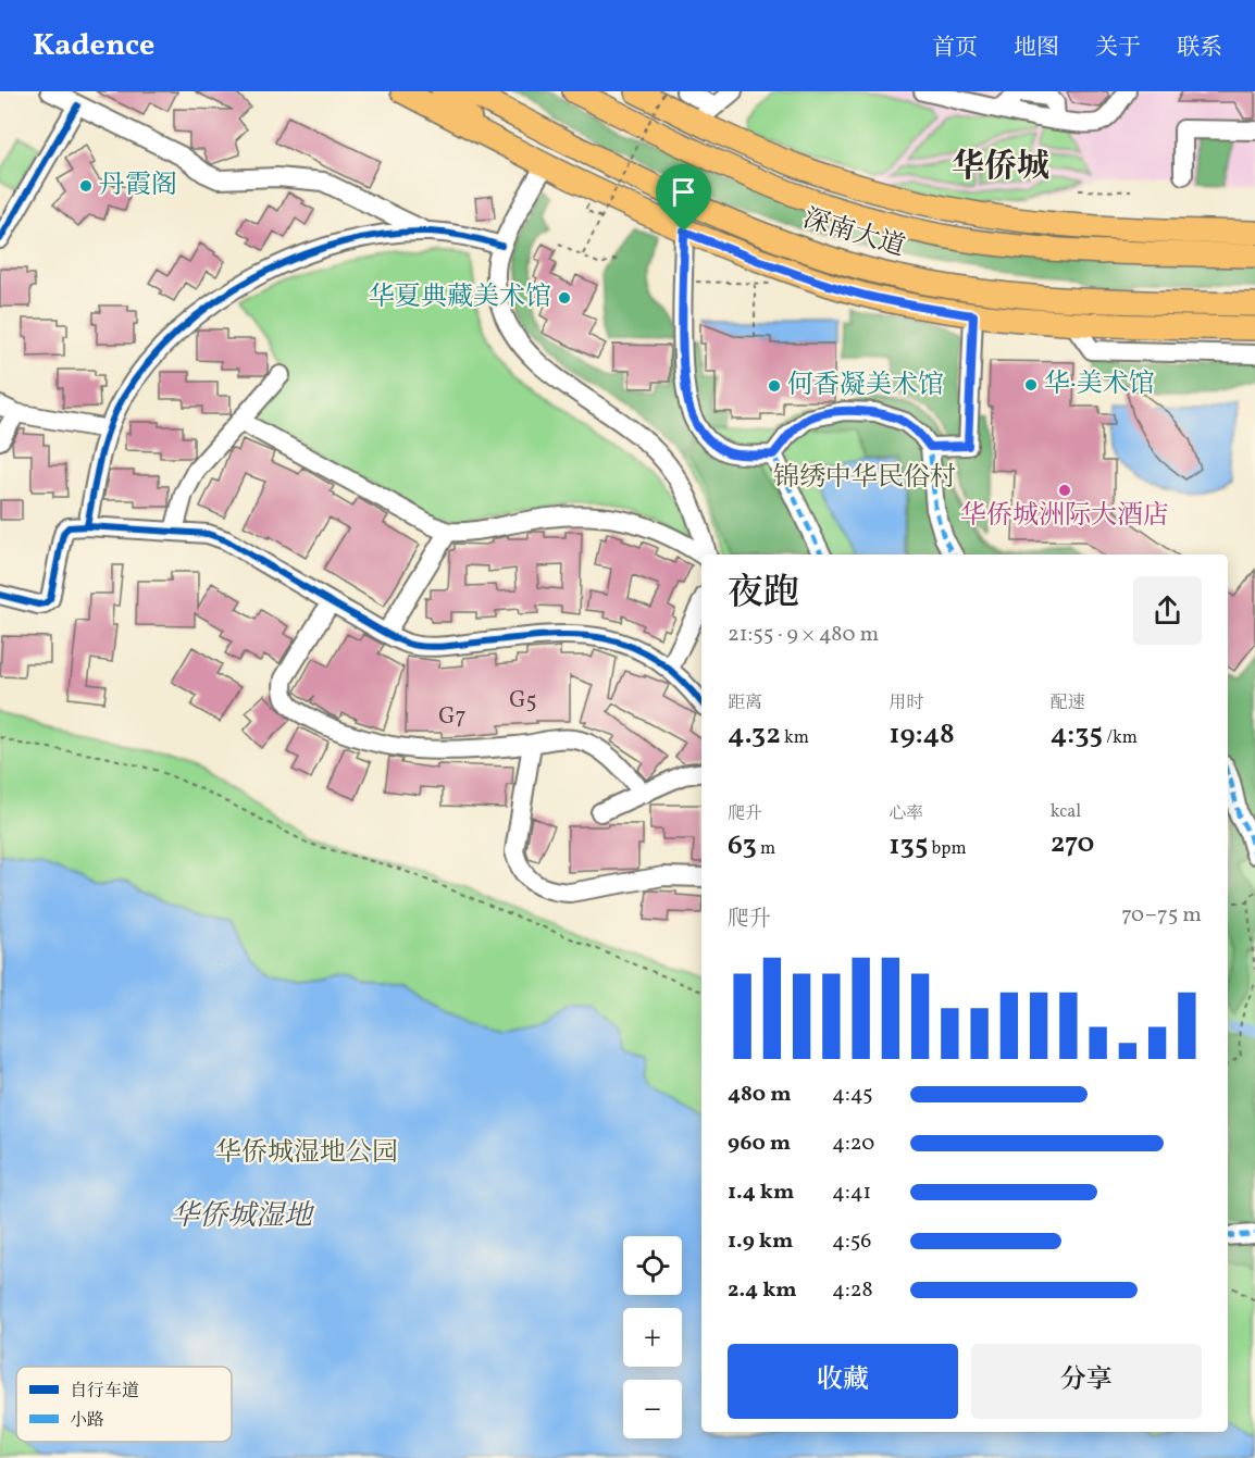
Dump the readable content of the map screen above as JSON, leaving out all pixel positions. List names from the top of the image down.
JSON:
{
  "streets": {
    "main road": ["深南大道"]
  },
  "districts": ["华侨城"],
  "water": ["华侨城湿地"],
  "parks": ["锦绣中华民俗村", "华侨城湿地公园"],
  "places": [
    "丹霞阁",
    "华夏典藏美术馆",
    "华·美术馆",
    "何香凝美术馆",
    "华侨城洲际大酒店"
  ],
  "house_numbers": ["G5", "G7"],
  "legend": ["自行车道", "小路"],
  "page": {
    "header": "Kadence",
    "nav": [
      "首页",
      "地图",
      "关于",
      "联系"
    ],
    "heading": ["夜跑", "21:55 · 9 × 480 m"],
    "stats": [
      ["距离", "4.32 km"],
      ["用时", "19:48"],
      ["配速", "4:35 /km"],
      ["爬升", "63 m"],
      ["心率", "135 bpm"],
      ["kcal", "270"]
    ],
    "chart": ["爬升", "70–75 m"],
    "list": [
      {
        "name": "480 m",
        "note": "4:45"
      },
      {
        "name": "960 m",
        "note": "4:20"
      },
      {
        "name": "1.4 km",
        "note": "4:41"
      },
      {
        "name": "1.9 km",
        "note": "4:56"
      },
      {
        "name": "2.4 km",
        "note": "4:28"
      }
    ],
    "map_buttons": ["+", "−"],
    "buttons": ["收藏", "分享"]
  }
}
